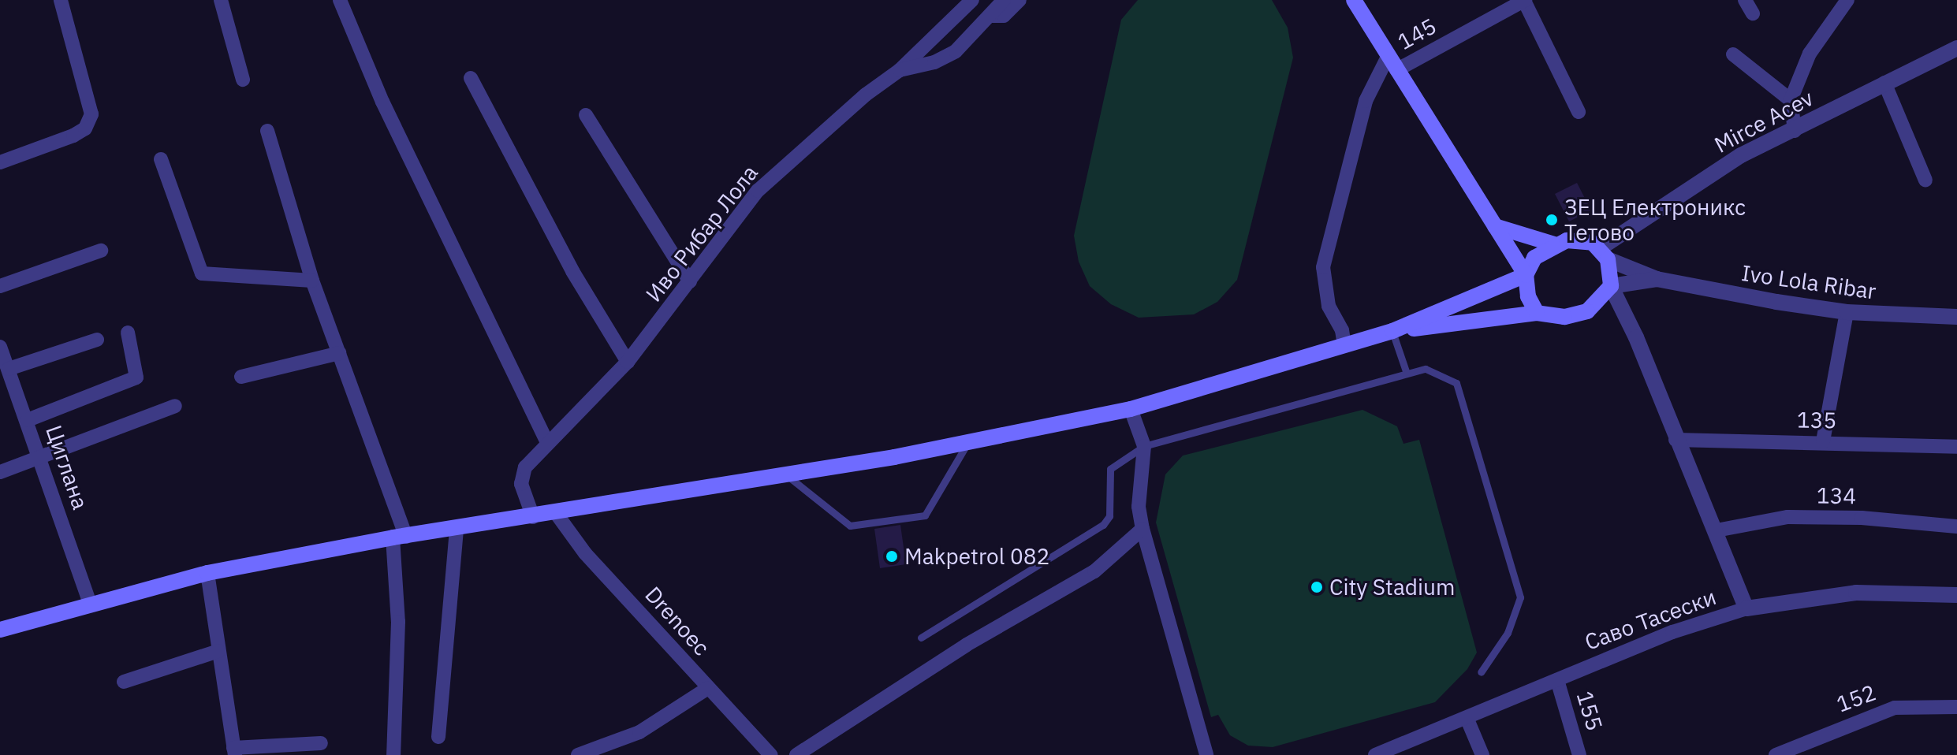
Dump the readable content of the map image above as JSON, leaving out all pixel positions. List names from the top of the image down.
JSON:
{
  "streets": {
    "street": [
      "145",
      "Mirce Acev",
      "Иво Рибар Лола",
      "Ivo Lola Ribar",
      "135",
      "Циглана",
      "134",
      "Саво Тасески",
      "Drenoec",
      "152",
      "155"
    ]
  },
  "crossings": [
    ["Саво Тасески", "155"]
  ],
  "places": ["ЗЕЦ Електроникс Тетово", "Makpetrol 082", "City Stadium"]
}
